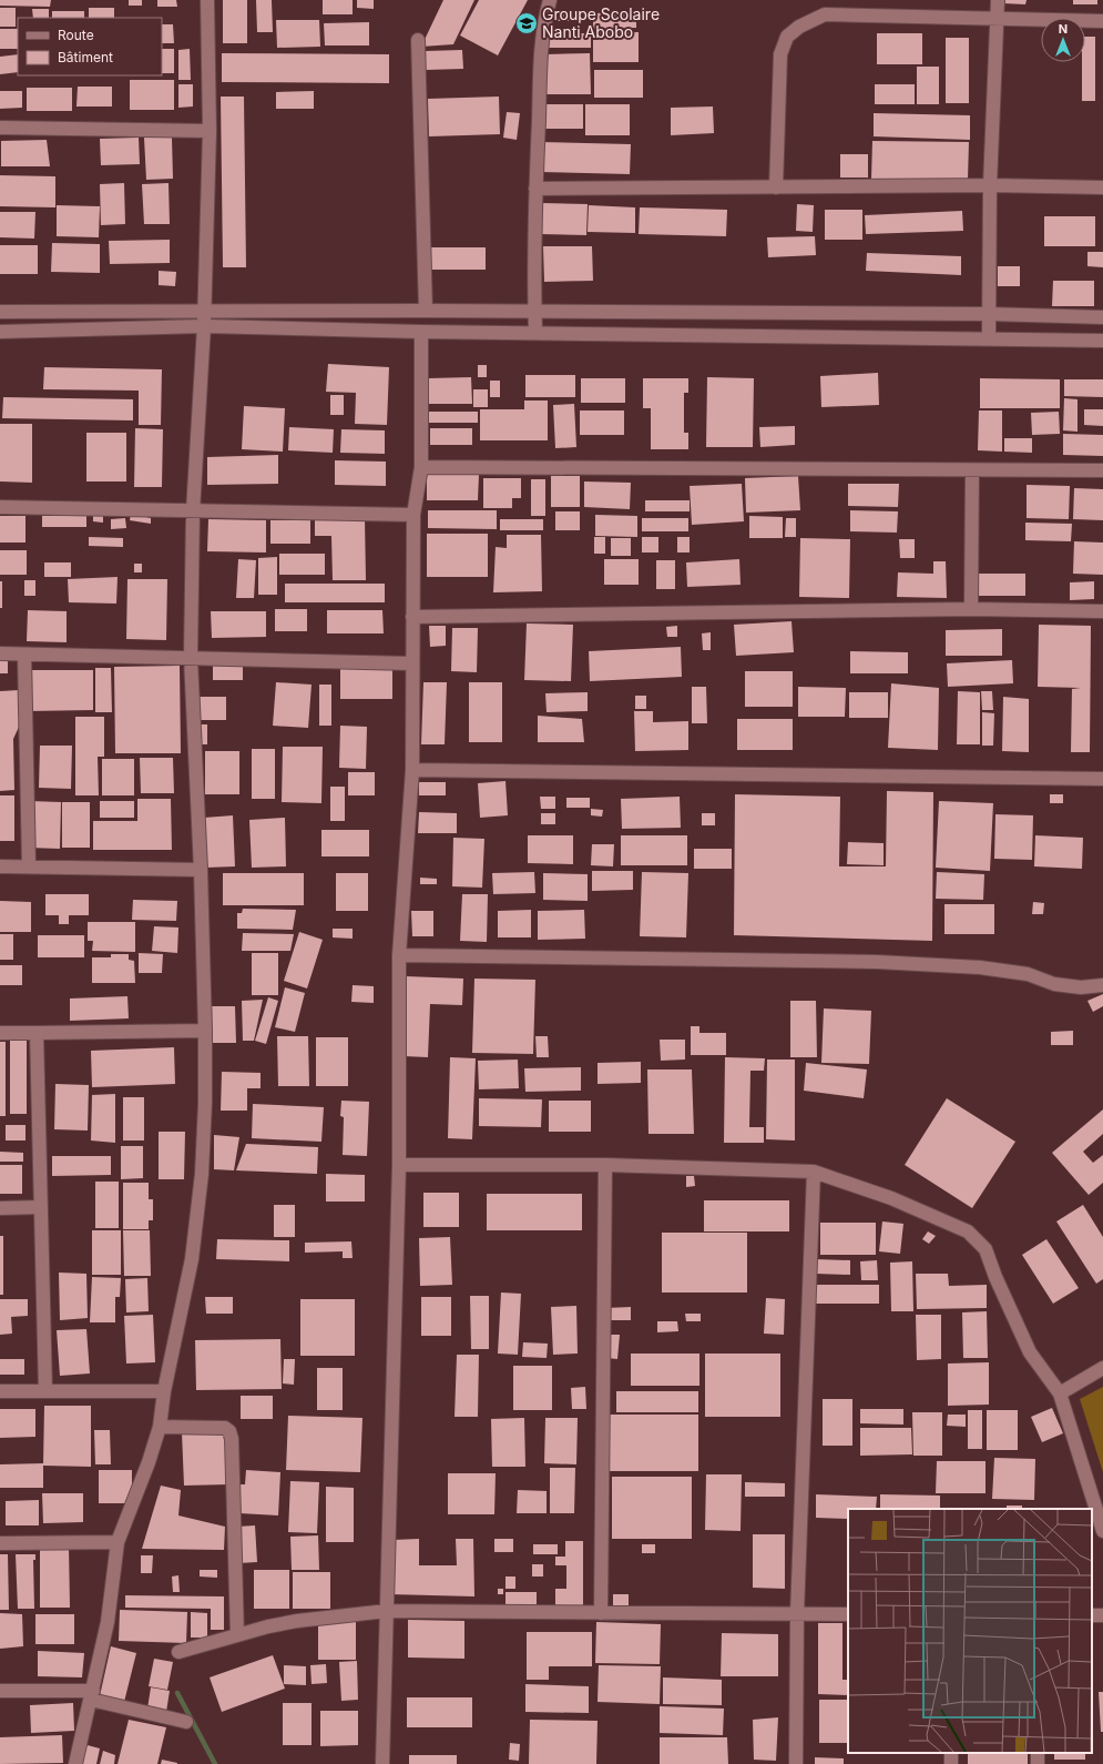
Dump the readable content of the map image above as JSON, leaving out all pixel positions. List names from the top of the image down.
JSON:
{
  "places": {
    "school or university": ["Groupe Scolaire Nanti Abobo"]
  },
  "legend": ["Route", "Bâtiment"],
  "north": "top"
}
